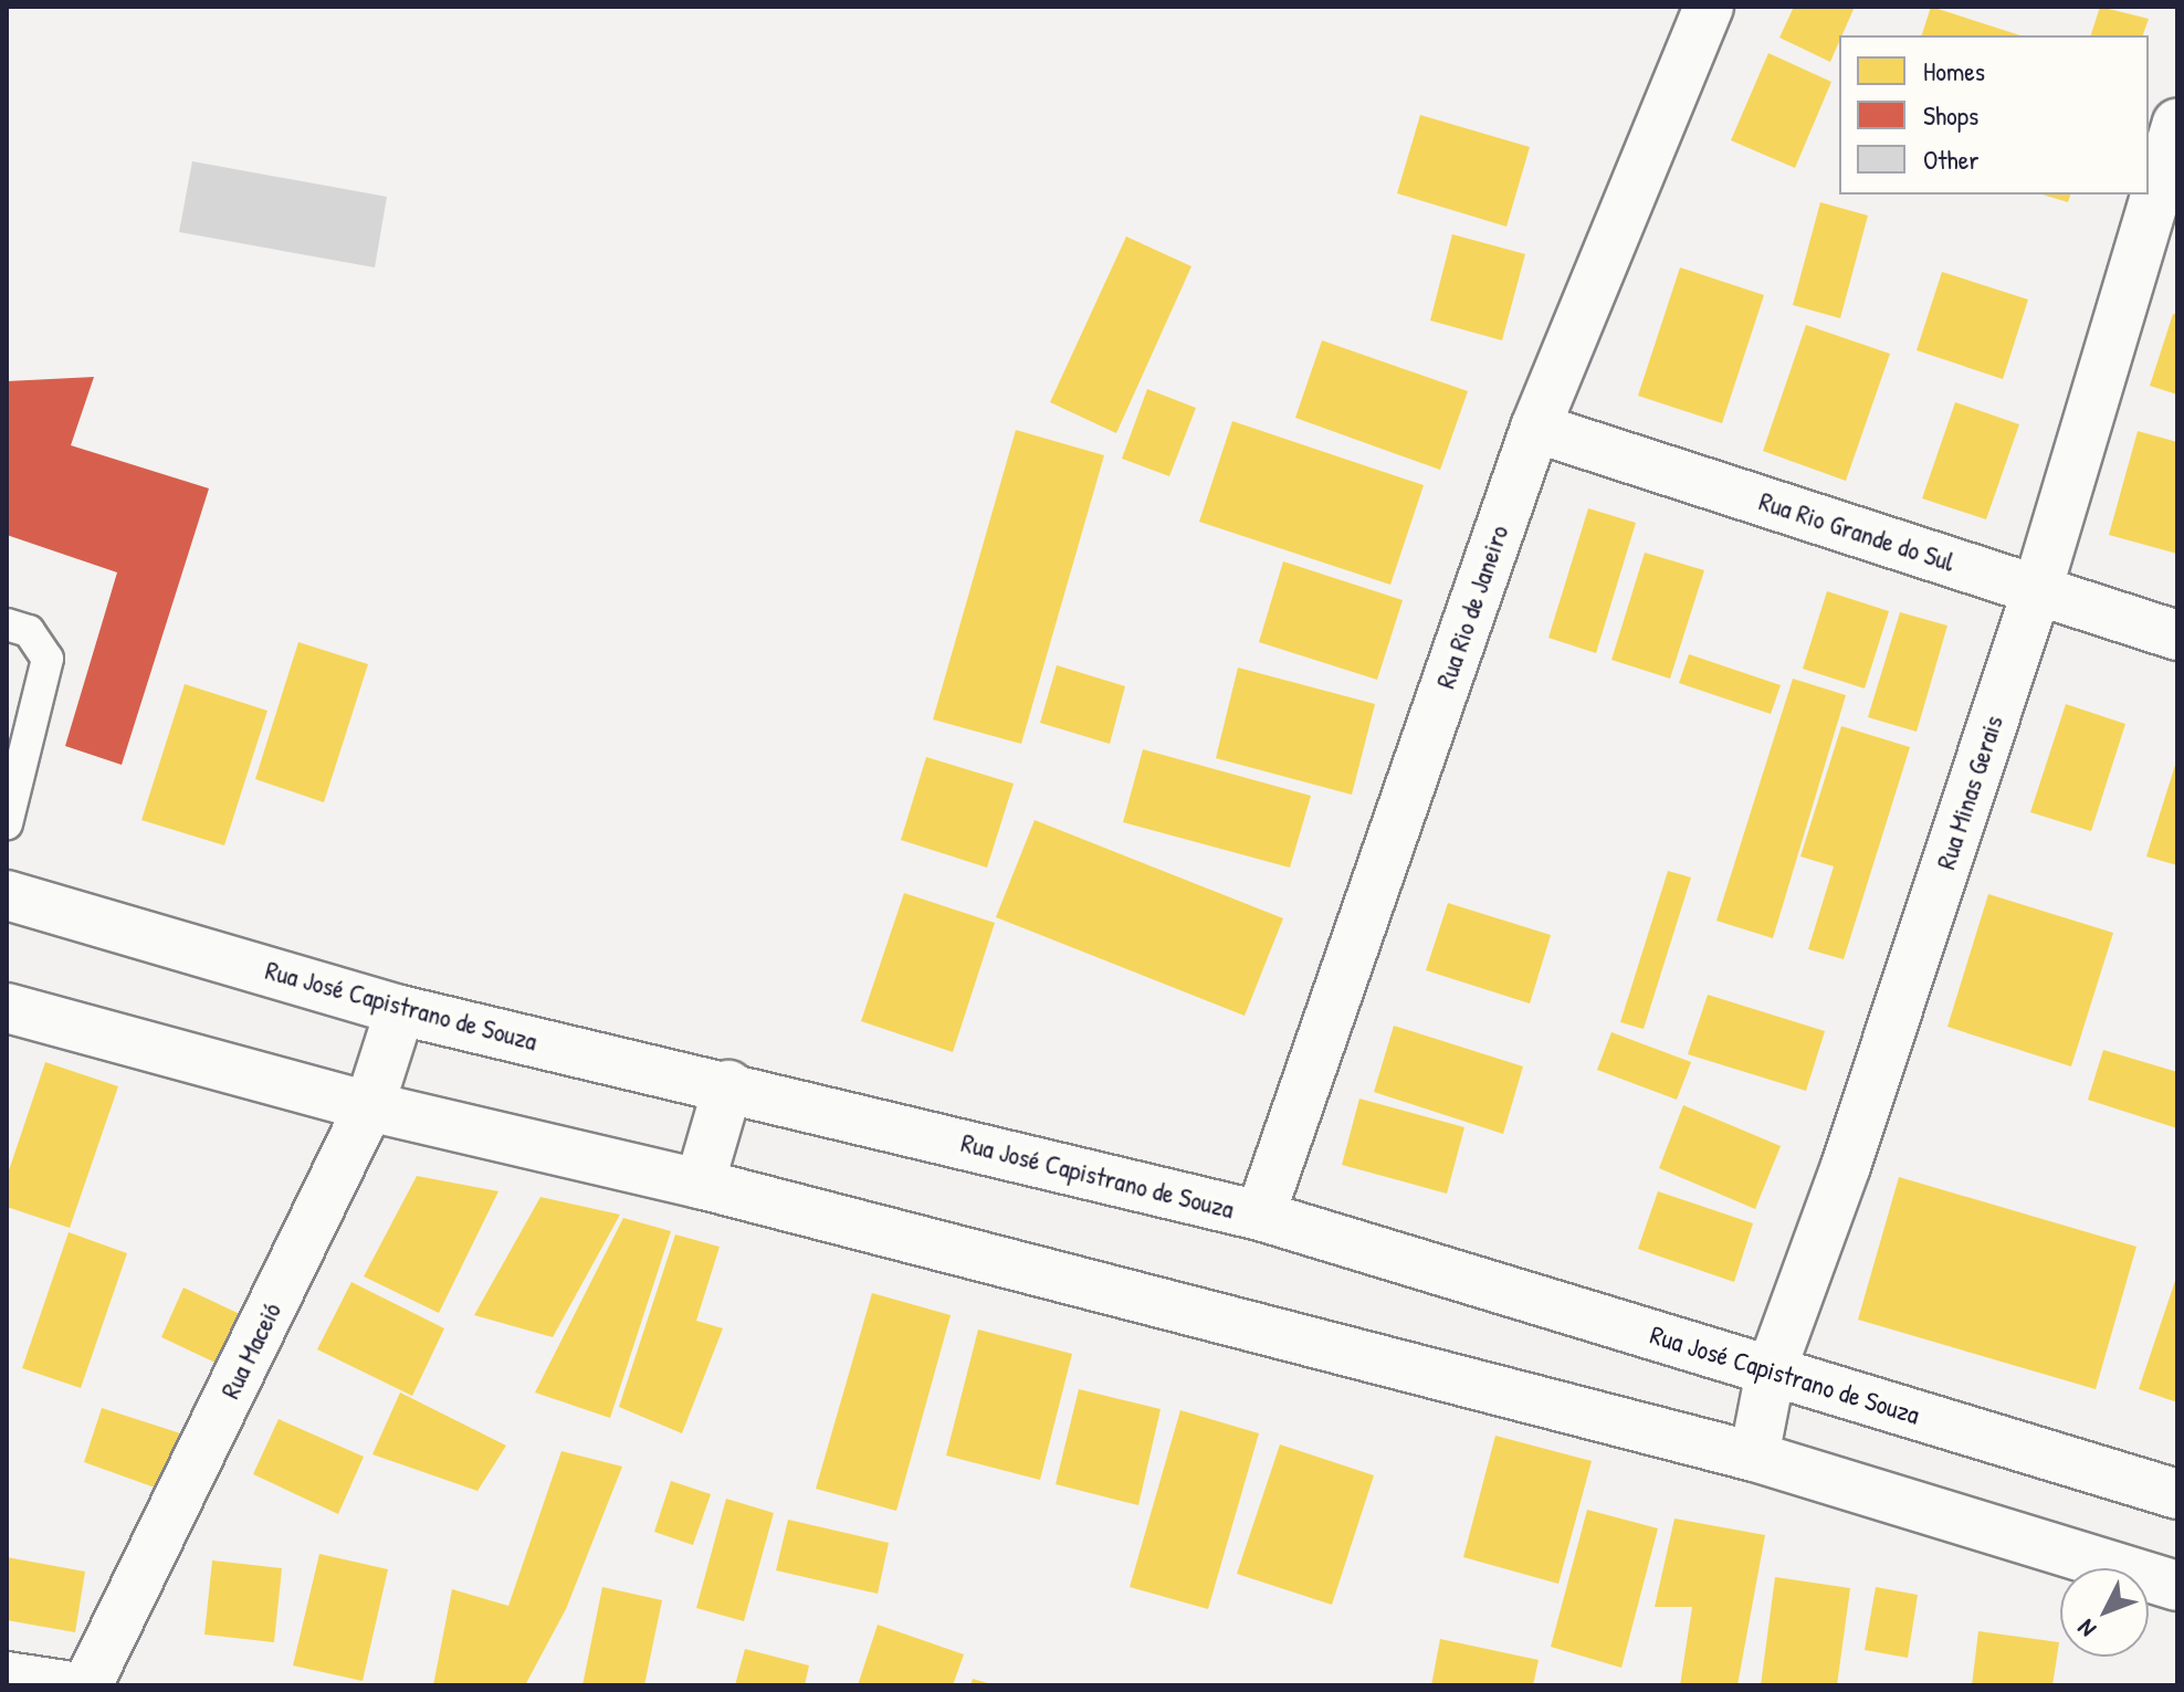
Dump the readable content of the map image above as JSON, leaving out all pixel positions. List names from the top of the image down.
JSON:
{
  "streets": {
    "main road": [
      "Rua Rio Grande do Sul",
      "Rua Rio de Janeiro",
      "Rua Minas Gerais",
      "Rua José Capistrano de Souza",
      "Rua Maceió"
    ]
  },
  "crossings": [
    ["Rua Rio Grande do Sul", "Rua Rio de Janeiro"],
    ["Rua Rio Grande do Sul", "Rua Minas Gerais"],
    ["Rua Rio de Janeiro", "Rua José Capistrano de Souza"],
    ["Rua Minas Gerais", "Rua José Capistrano de Souza"],
    ["Rua José Capistrano de Souza", "Rua Maceió"]
  ],
  "legend": ["Homes", "Shops", "Other"],
  "north": "bottom left"
}
